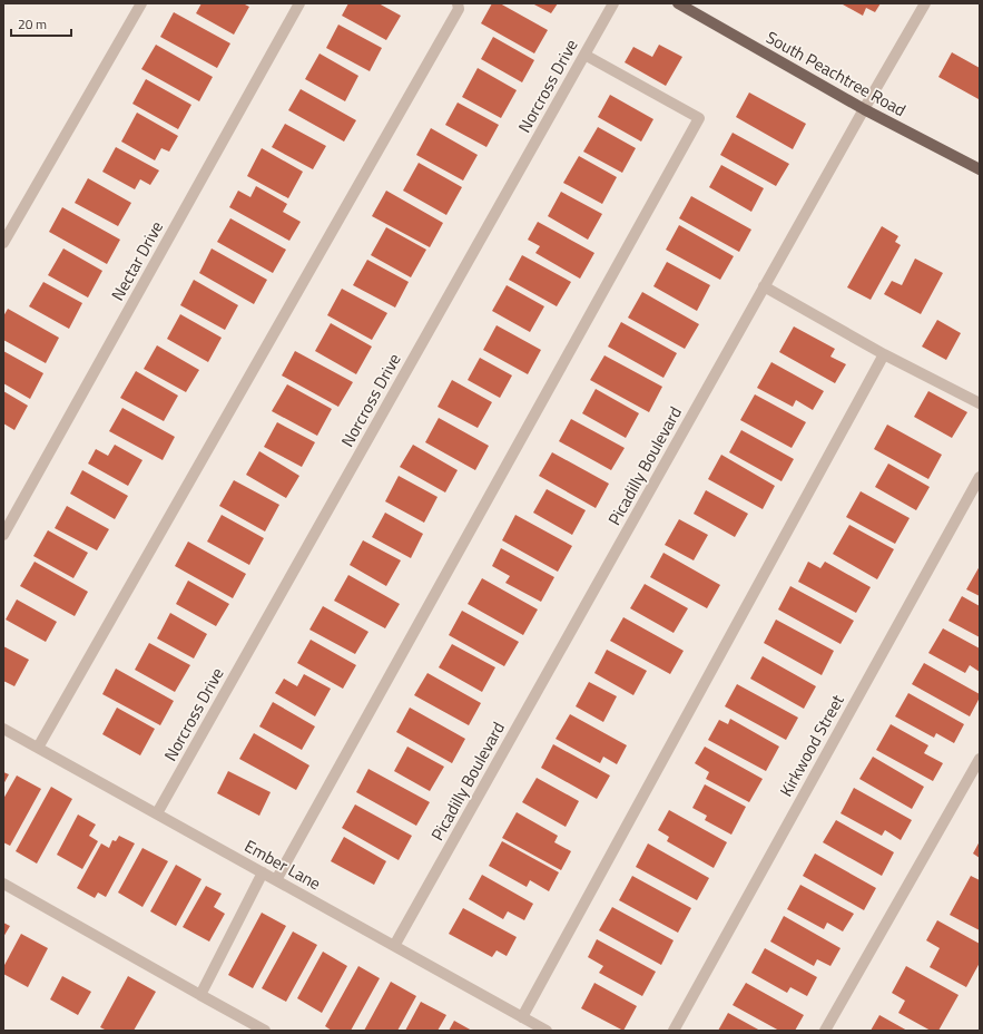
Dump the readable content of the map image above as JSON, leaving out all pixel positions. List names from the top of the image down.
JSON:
{
  "streets": {
    "main road": ["South Peachtree Road"],
    "street": [
      "Norcross Drive",
      "Nectar Drive",
      "Picadilly Boulevard",
      "Kirkwood Street",
      "Ember Lane"
    ]
  },
  "crossings": [
    ["South Peachtree Road", "Picadilly Boulevard"],
    ["Norcross Drive", "Ember Lane"],
    ["Picadilly Boulevard", "Ember Lane"]
  ],
  "scale_bar": "20 m"
}
